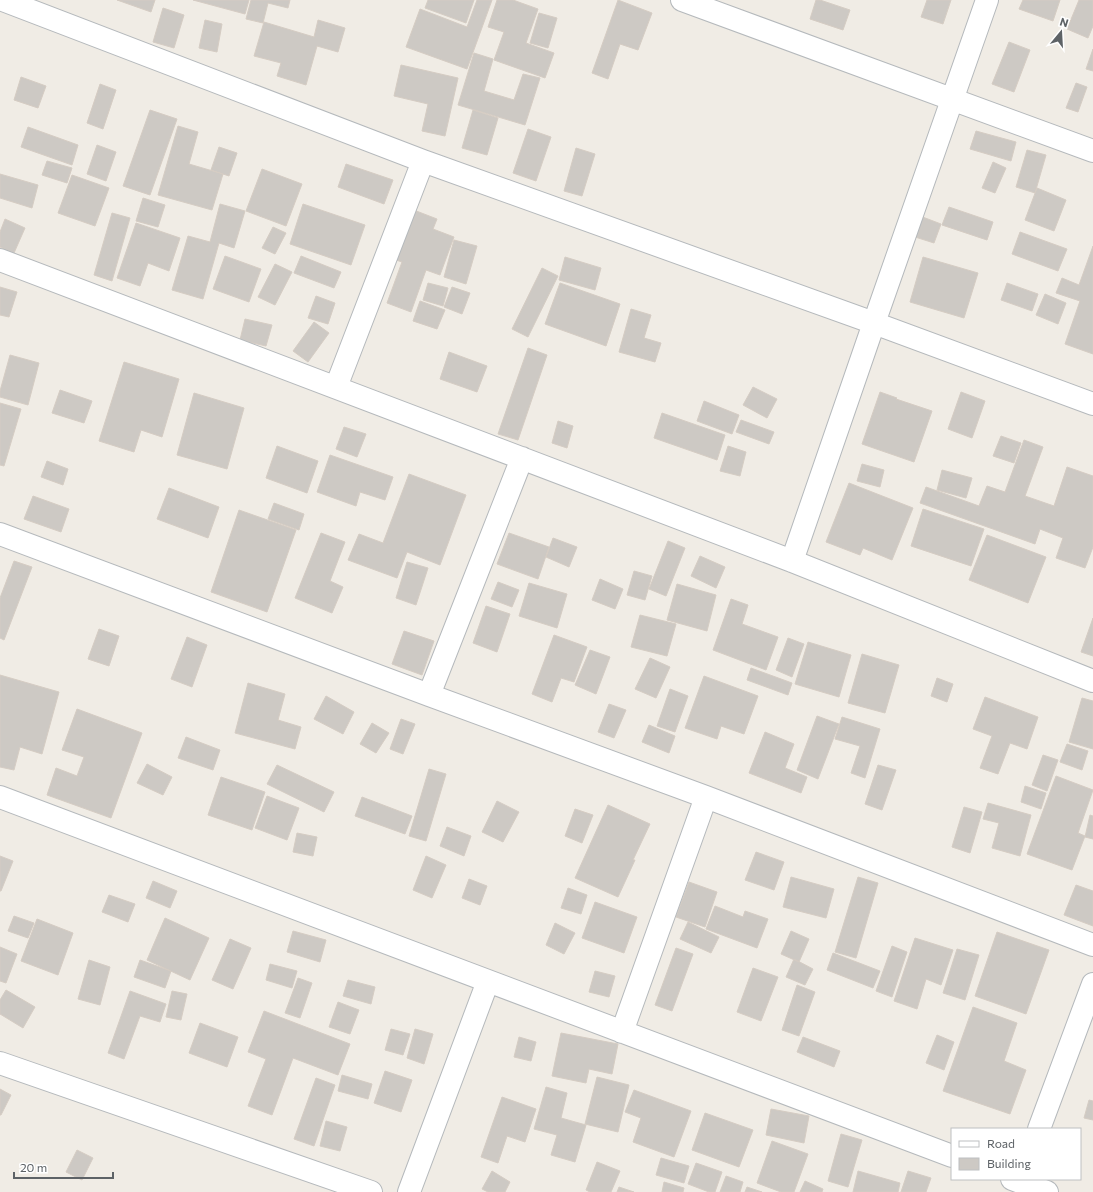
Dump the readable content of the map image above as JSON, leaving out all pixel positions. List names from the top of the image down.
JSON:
{
  "legend": ["Road", "Building"],
  "scale_bar": "20 m",
  "north": "top"
}
